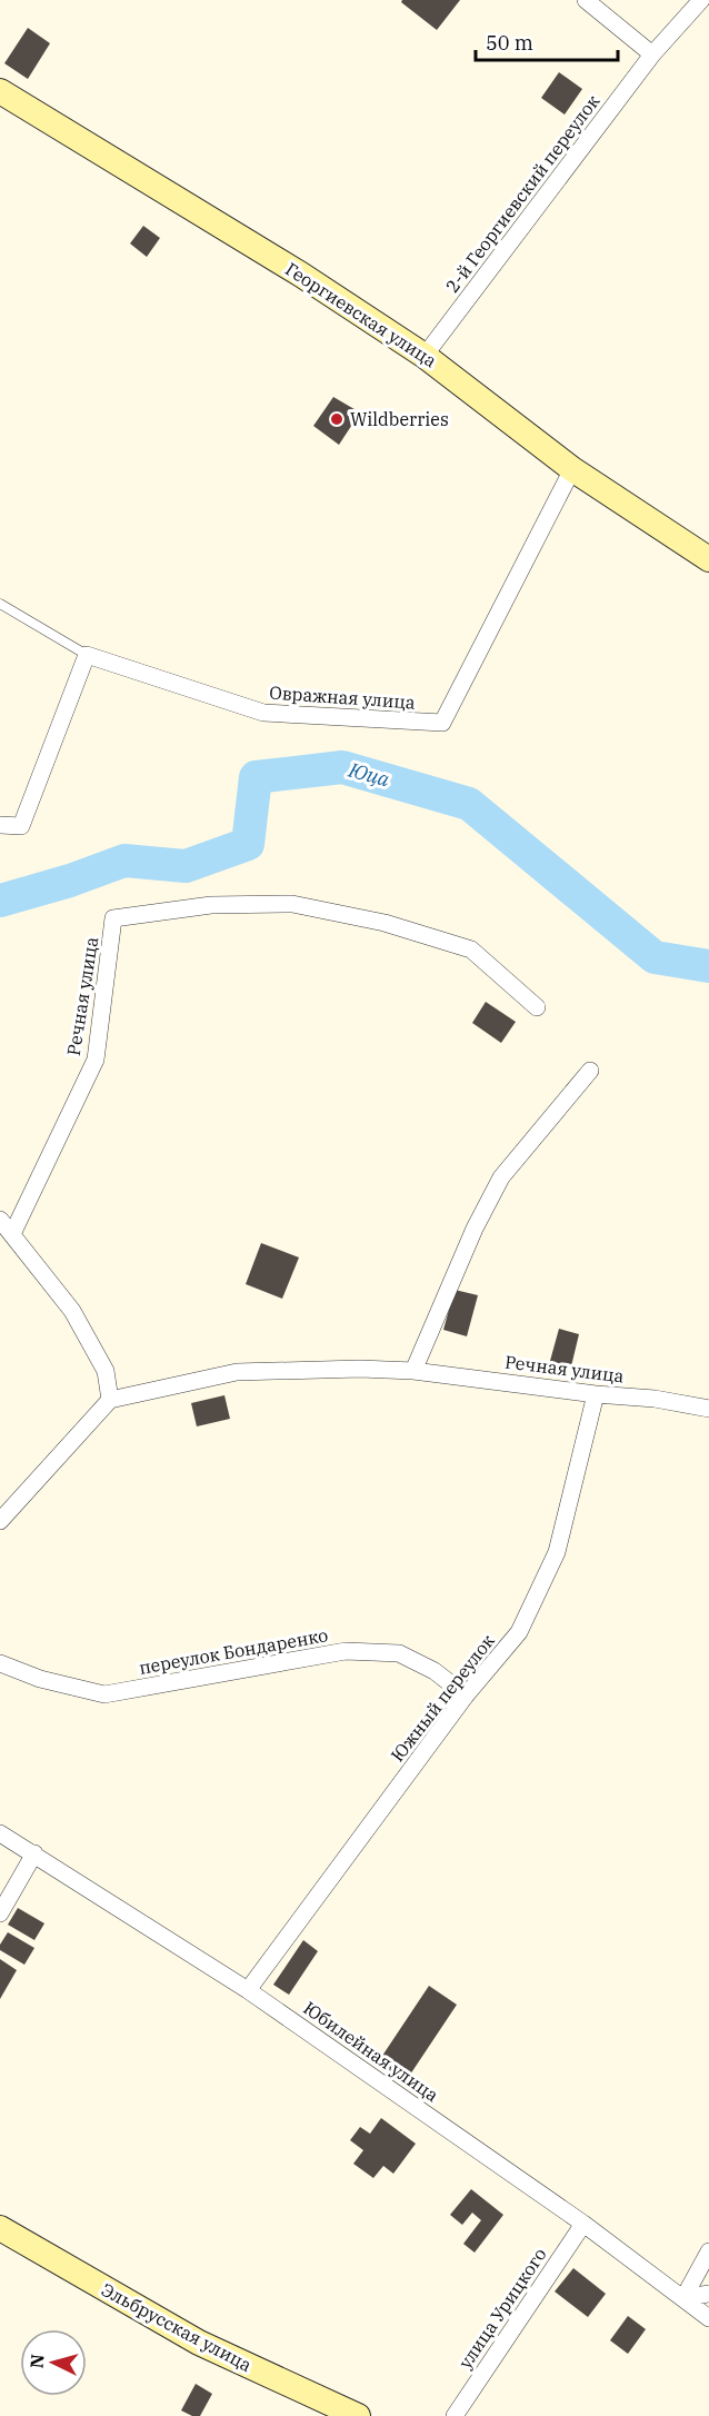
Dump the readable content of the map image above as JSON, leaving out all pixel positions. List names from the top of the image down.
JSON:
{
  "streets": {
    "main road": ["Георгиевская улица", "Эльбрусская улица"],
    "street": [
      "2-й Георгиевский переулок",
      "Овражная улица",
      "Речная улица",
      "переулок Бондаренко",
      "Южный переулок",
      "Юбилейная улица",
      "улица Урицкого"
    ]
  },
  "crossings": [
    ["2-й Георгиевский переулок", "Георгиевская улица"],
    ["Георгиевская улица", "Овражная улица"],
    ["Речная улица", "Южный переулок"],
    ["переулок Бондаренко", "Южный переулок"],
    ["Южный переулок", "Юбилейная улица"],
    ["Юбилейная улица", "улица Урицкого"]
  ],
  "water": ["Юца"],
  "places": ["Wildberries"],
  "scale_bar": "50 m",
  "north": "left"
}
